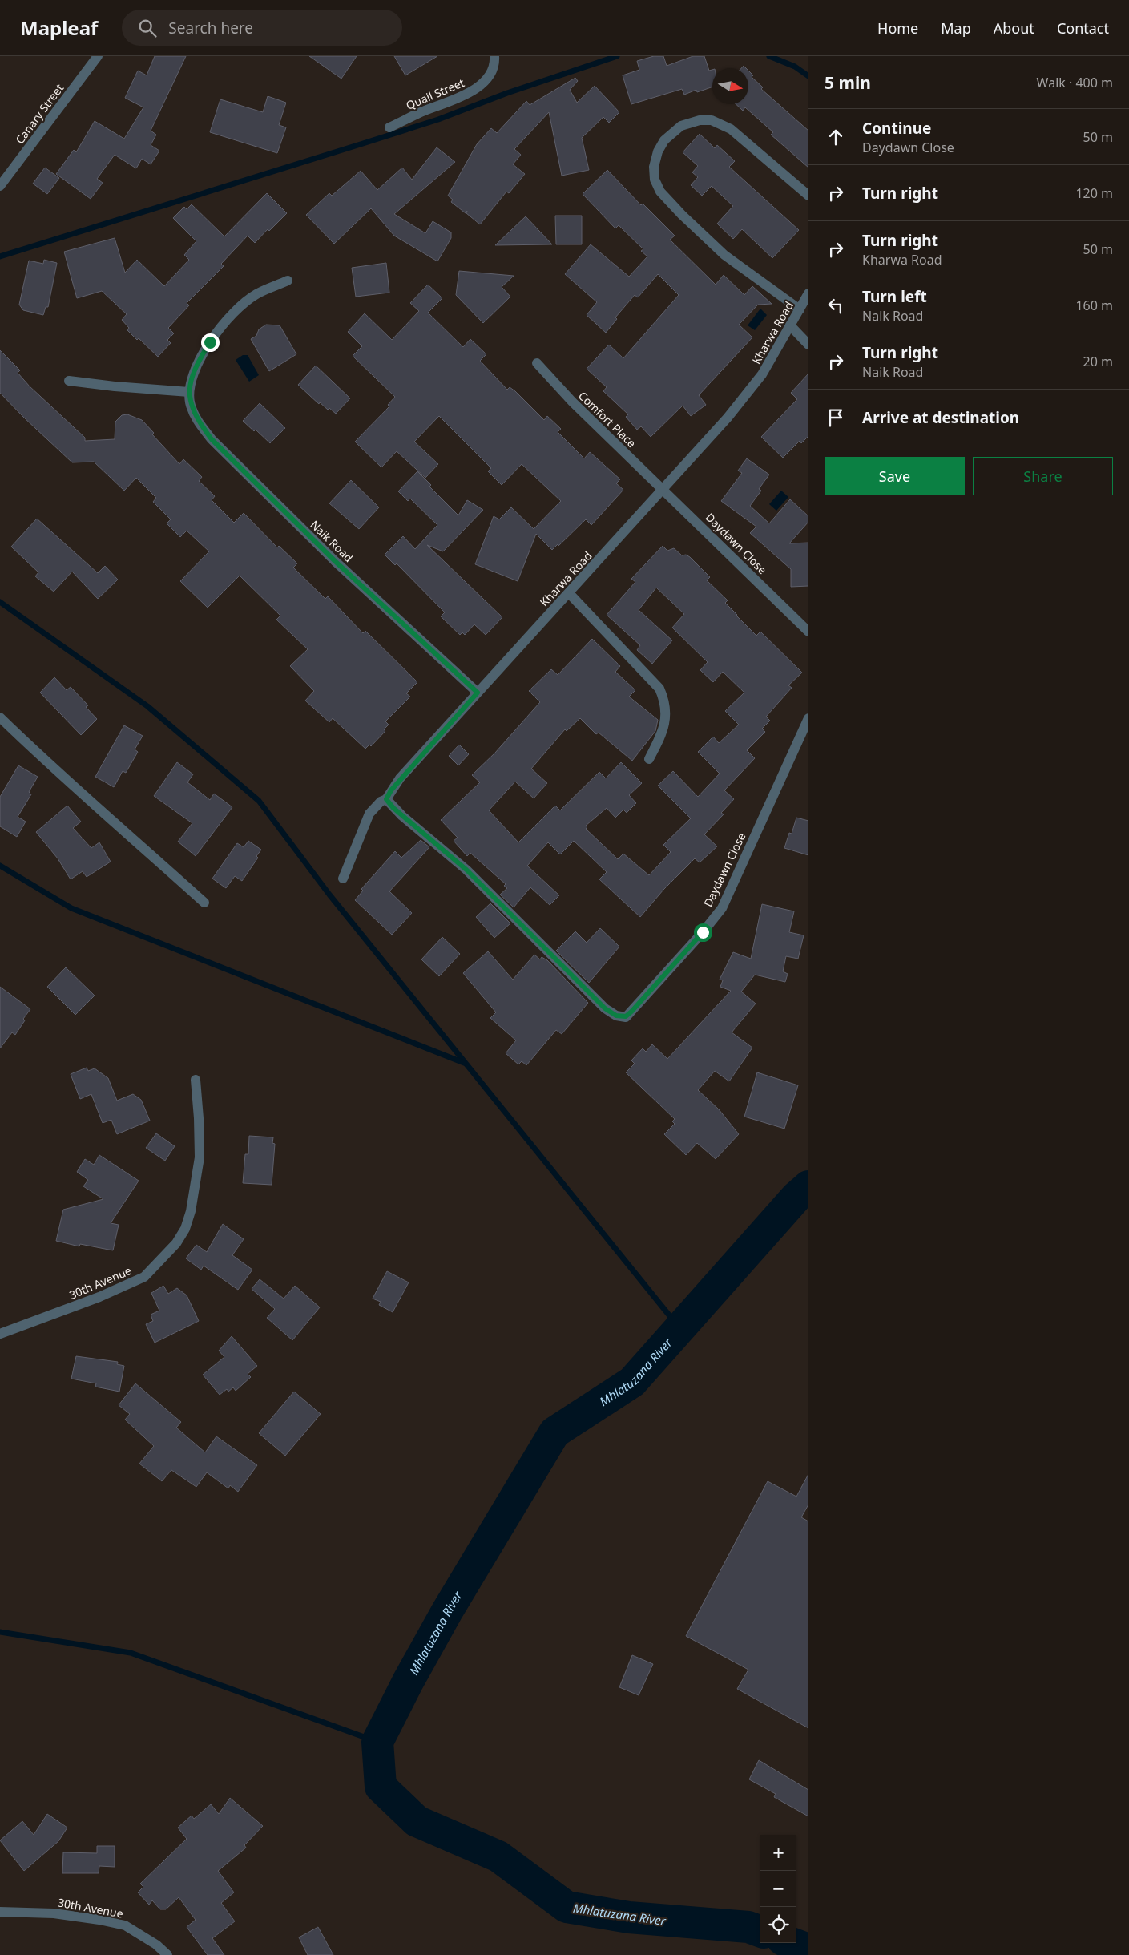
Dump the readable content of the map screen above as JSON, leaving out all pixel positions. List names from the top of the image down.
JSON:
{
  "streets": {
    "street": [
      "Quail Street",
      "Canary Street",
      "Kharwa Road",
      "Comfort Place",
      "Naik Road",
      "Daydawn Close",
      "30th Avenue"
    ]
  },
  "crossings": [
    ["Kharwa Road", "Comfort Place"],
    ["Kharwa Road", "Naik Road"],
    ["Kharwa Road", "Daydawn Close"],
    ["Comfort Place", "Daydawn Close"]
  ],
  "water": ["Mhlatuzana River"],
  "north": "right",
  "page": {
    "header": "Mapleaf",
    "search": "Search here",
    "nav": [
      "Home",
      "Map",
      "About",
      "Contact"
    ],
    "heading": ["5 min", "Walk · 400 m"],
    "list": [
      ["Continue", "Daydawn Close", "50 m"],
      ["Turn right", "120 m"],
      ["Turn right", "Kharwa Road", "50 m"],
      ["Turn left", "Naik Road", "160 m"],
      ["Turn right", "Naik Road", "20 m"],
      "Arrive at destination"
    ],
    "buttons": ["Save", "Share"],
    "map_buttons": ["+", "−"]
  }
}
